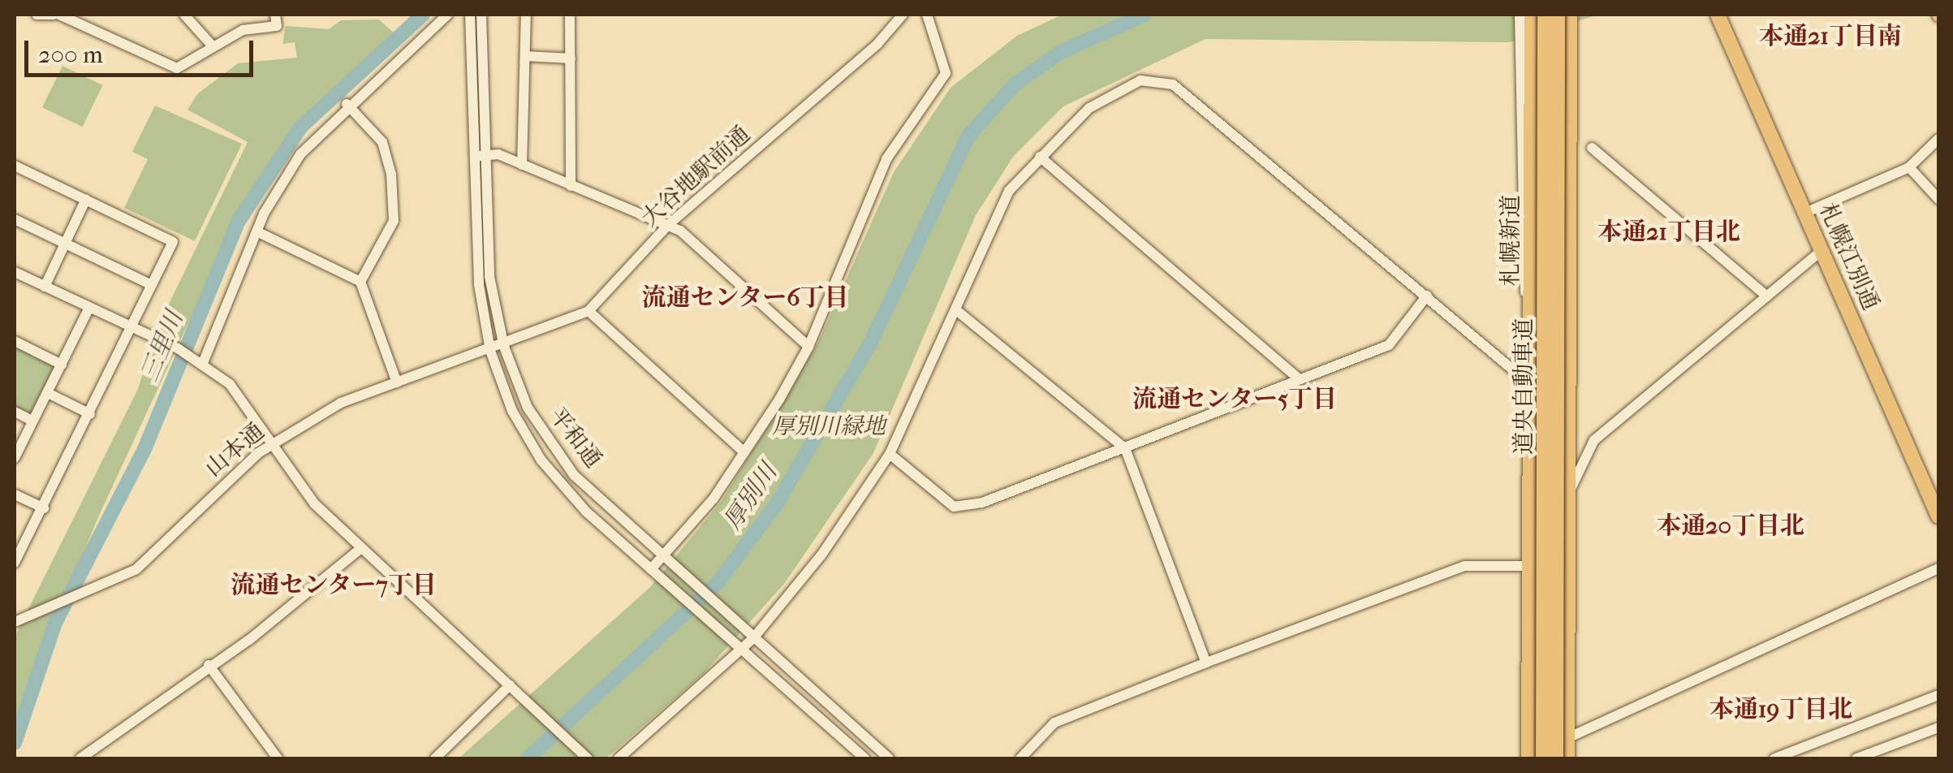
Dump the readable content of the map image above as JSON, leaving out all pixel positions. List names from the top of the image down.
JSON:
{
  "streets": {
    "highway": ["札幌新道", "札幌江別通", "道央自動車道"],
    "street": ["大谷地駅前通", "平和通", "山本通"]
  },
  "crossings": [
    ["大谷地駅前通", "平和通"],
    ["大谷地駅前通", "山本通"],
    ["札幌新道", "道央自動車道"],
    ["平和通", "山本通"]
  ],
  "districts": [
    "本通21丁目南",
    "本通21丁目北",
    "流通センター6丁目",
    "流通センター5丁目",
    "本通20丁目北",
    "流通センター7丁目",
    "本通19丁目北"
  ],
  "water": ["三里川", "厚別川"],
  "parks": ["厚別川緑地"],
  "scale_bar": "200 m"
}
